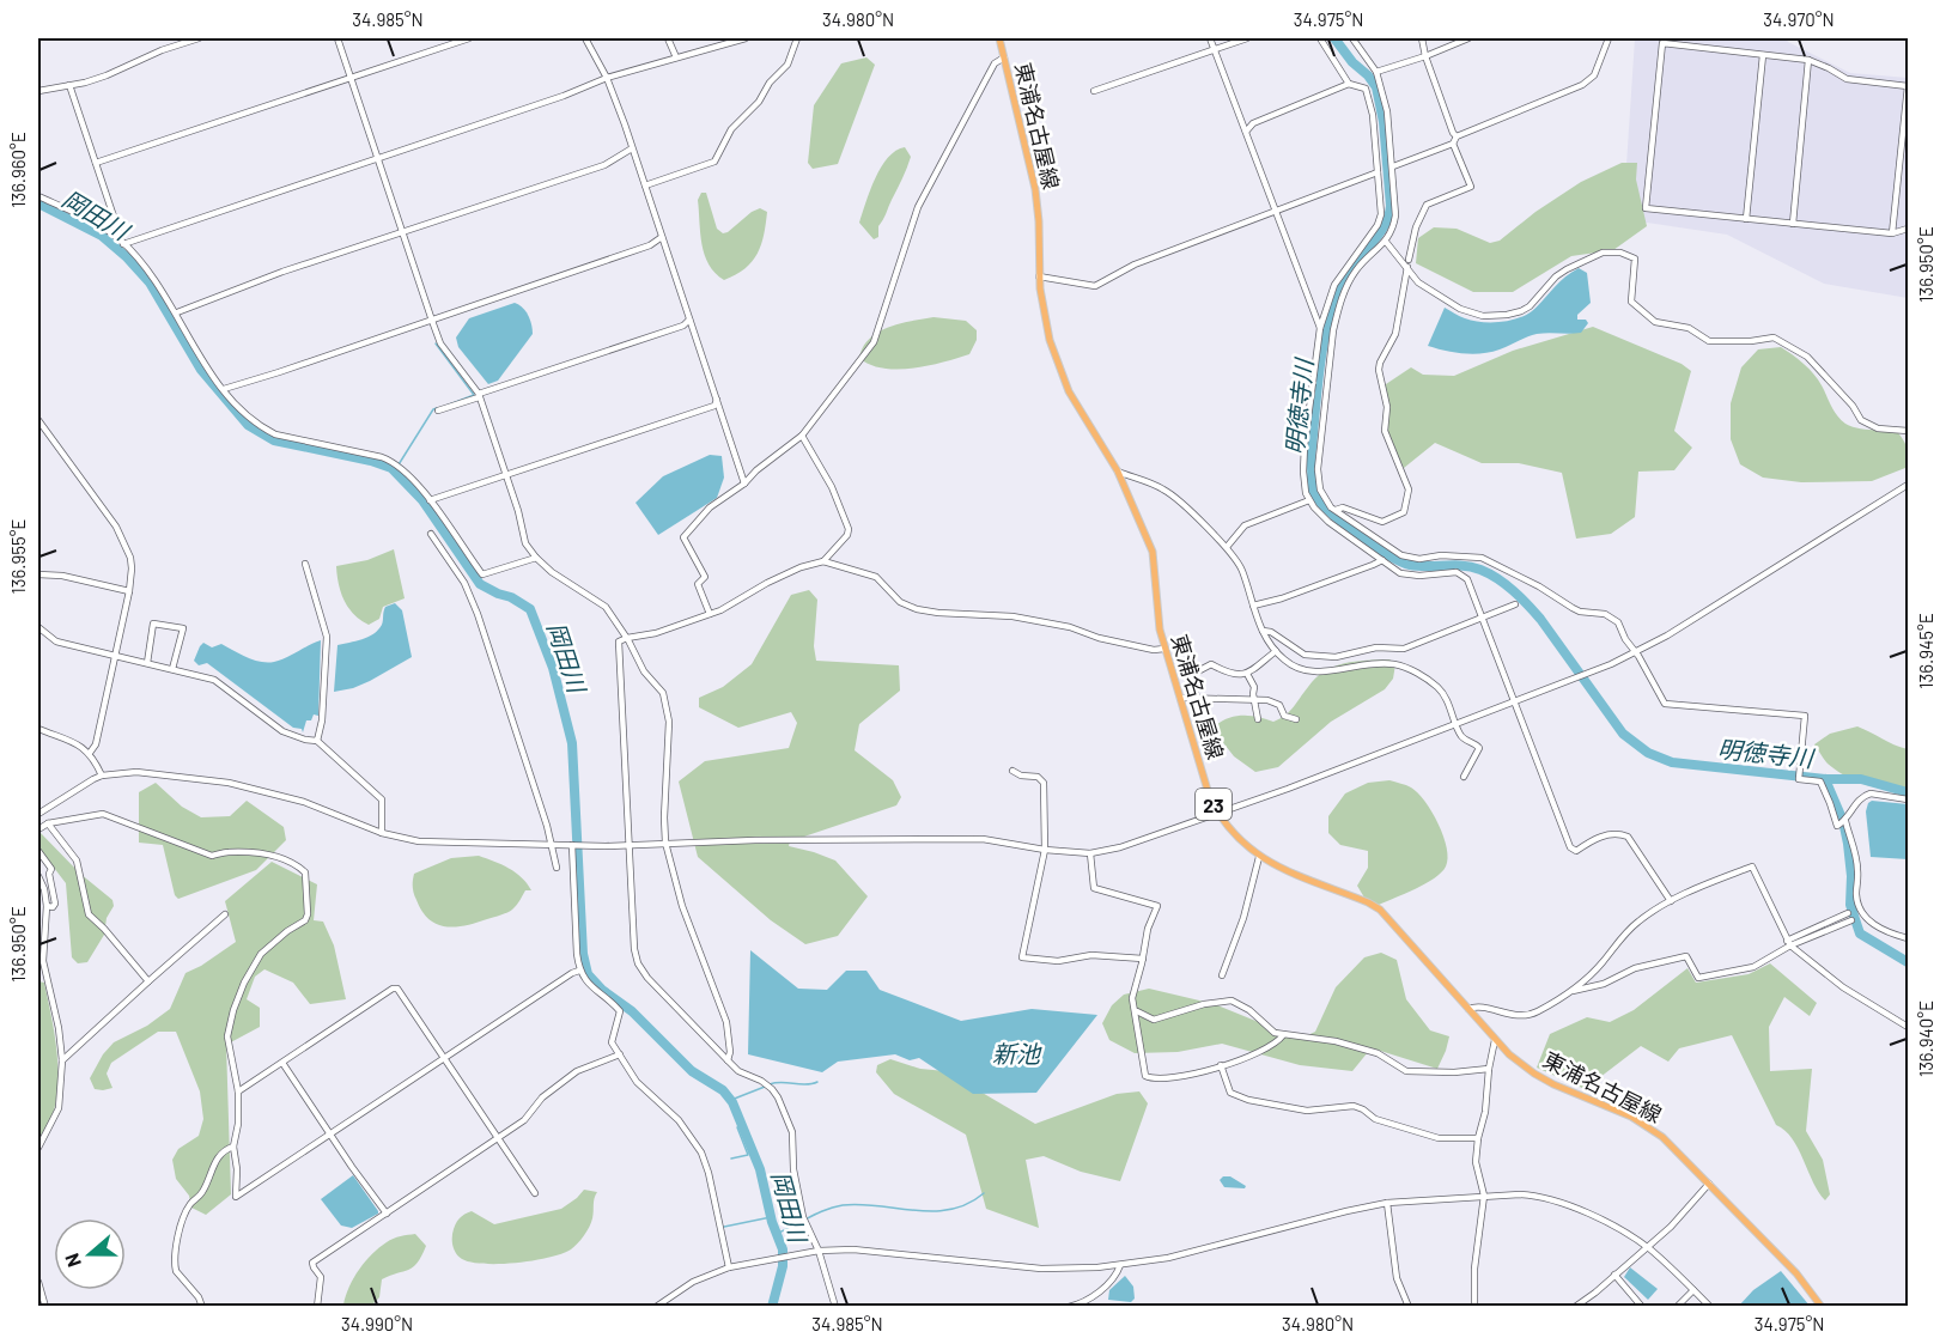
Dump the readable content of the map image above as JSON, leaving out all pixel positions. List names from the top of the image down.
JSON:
{
  "streets": {
    "main road": ["東浦名古屋線", "23"]
  },
  "water": ["岡田川", "明徳寺川", "新池"],
  "north": "left",
  "coordinates": [
    "34.985°N",
    "34.980°N",
    "34.975°N",
    "34.970°N",
    "136.960°E",
    "136.950°E",
    "136.955°E",
    "136.945°E",
    "136.940°E",
    "34.990°N"
  ]
}
